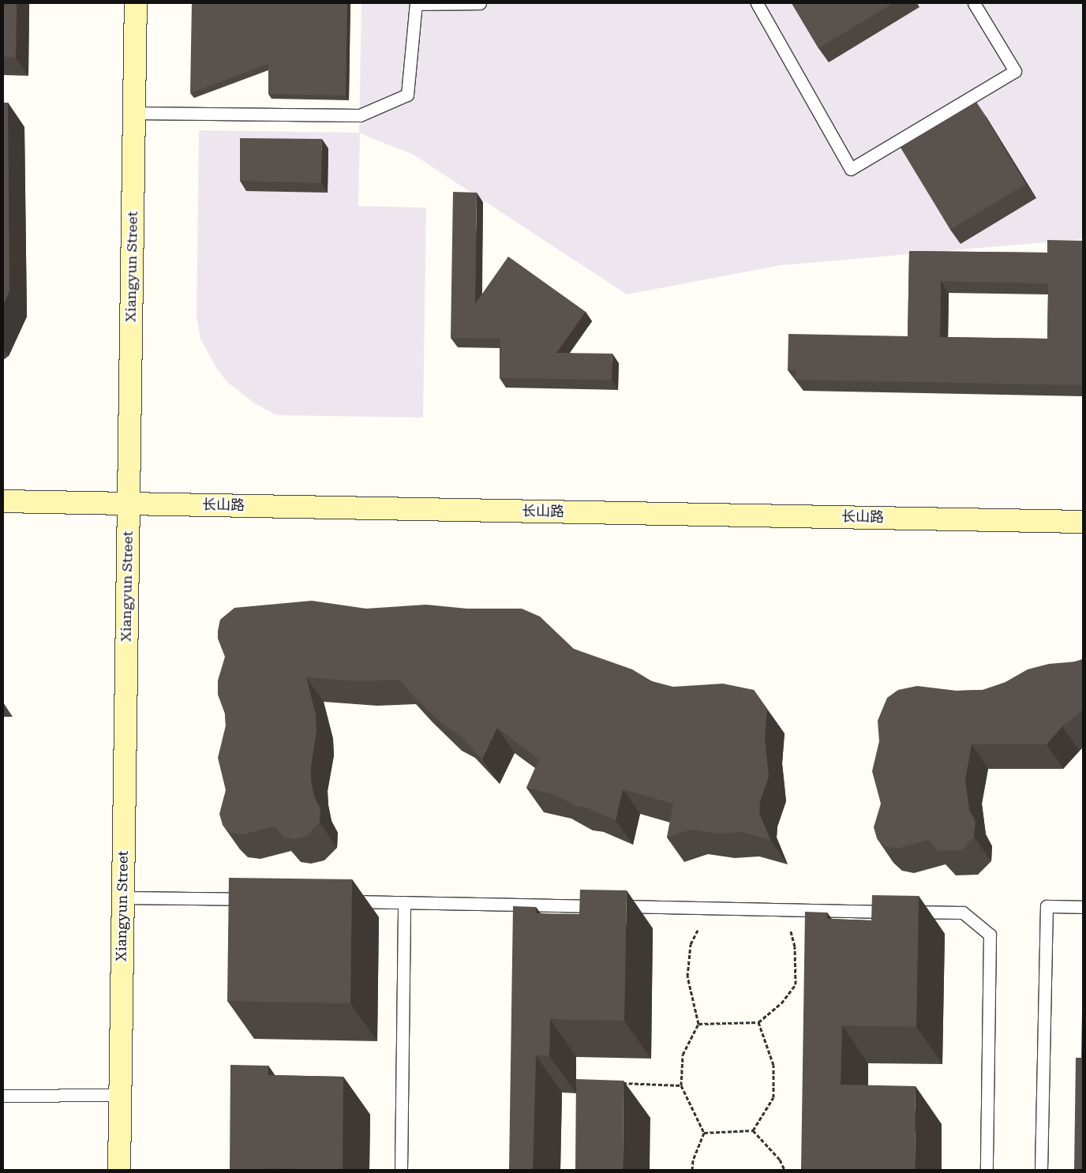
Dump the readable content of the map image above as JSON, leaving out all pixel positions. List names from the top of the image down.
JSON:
{
  "streets": {
    "street": ["Xiangyun Street", "长山路"]
  },
  "crossings": [
    ["Xiangyun Street", "长山路"]
  ]
}
